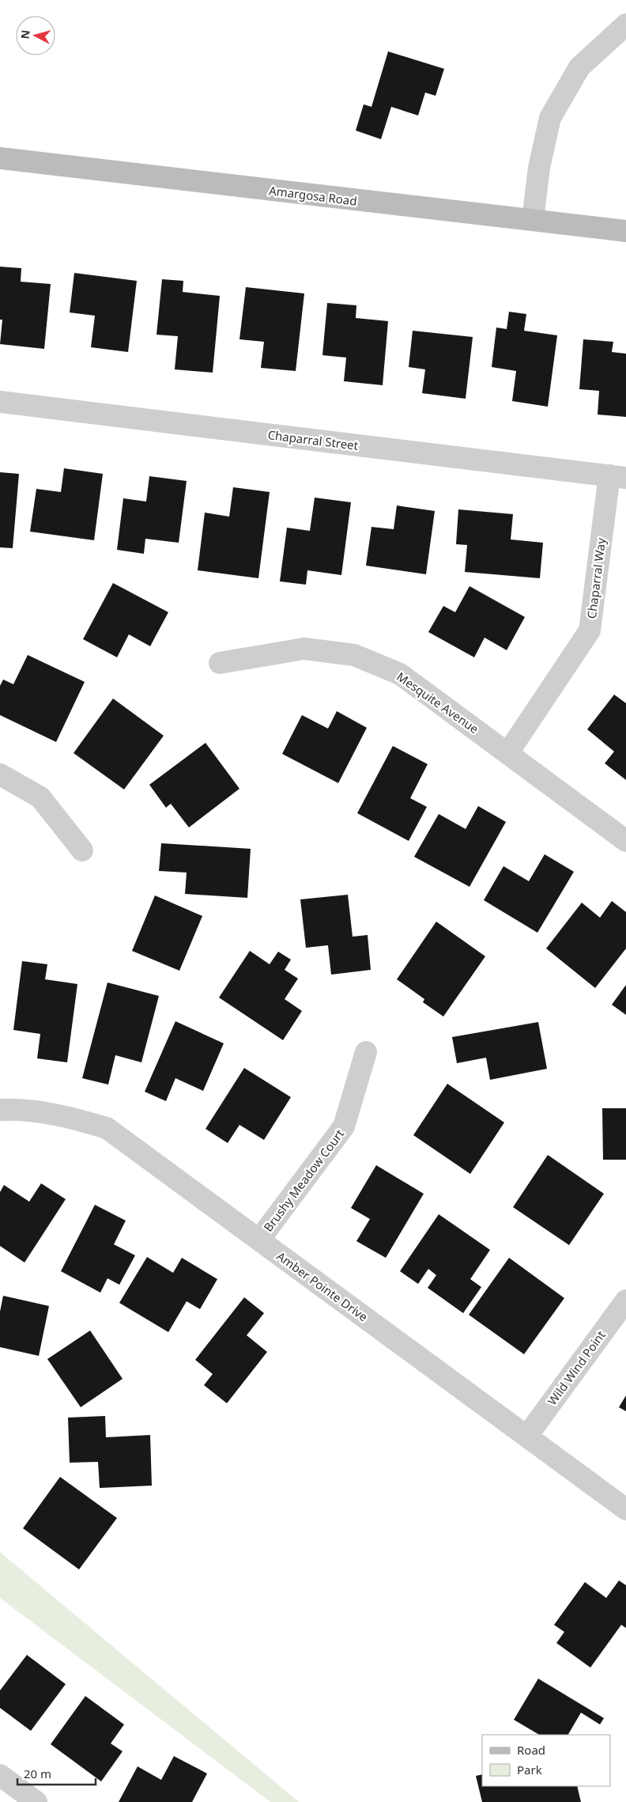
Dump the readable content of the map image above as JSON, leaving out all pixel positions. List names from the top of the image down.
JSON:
{
  "streets": {
    "main road": ["Amargosa Road"],
    "street": [
      "Chaparral Street",
      "Chaparral Way",
      "Mesquite Avenue",
      "Brushy Meadow Court",
      "Amber Pointe Drive",
      "Wild Wind Point"
    ]
  },
  "crossings": [
    ["Chaparral Street", "Chaparral Way"],
    ["Chaparral Way", "Mesquite Avenue"],
    ["Brushy Meadow Court", "Amber Pointe Drive"],
    ["Amber Pointe Drive", "Wild Wind Point"]
  ],
  "legend": ["Road", "Park"],
  "scale_bar": "20 m",
  "north": "left"
}
